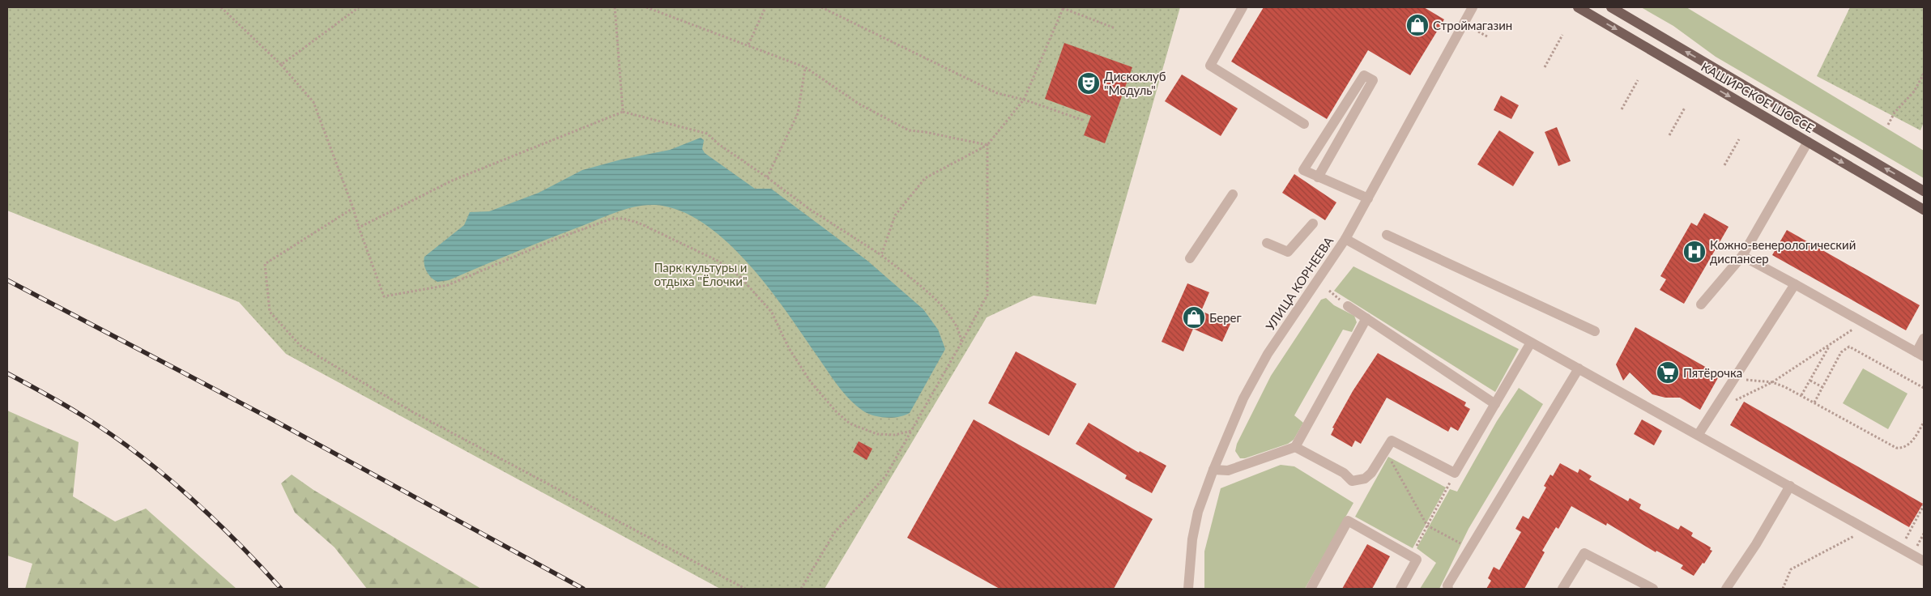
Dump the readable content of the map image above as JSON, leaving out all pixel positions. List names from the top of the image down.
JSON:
{
  "streets": {
    "main road": ["КАШИРСКОЕ ШОССЕ"],
    "street": ["УЛИЦА КОРНЕЕВА"]
  },
  "parks": ["Парк культуры и отдыха \"Ёлочки\""],
  "places": {
    "shop": ["Строймагазин", "Берег"],
    "theatre": ["Дискоклуб \"Модуль\""],
    "hospital": ["Кожно-венерологический диспансер"],
    "supermarket": ["Пятёрочка"]
  }
}
